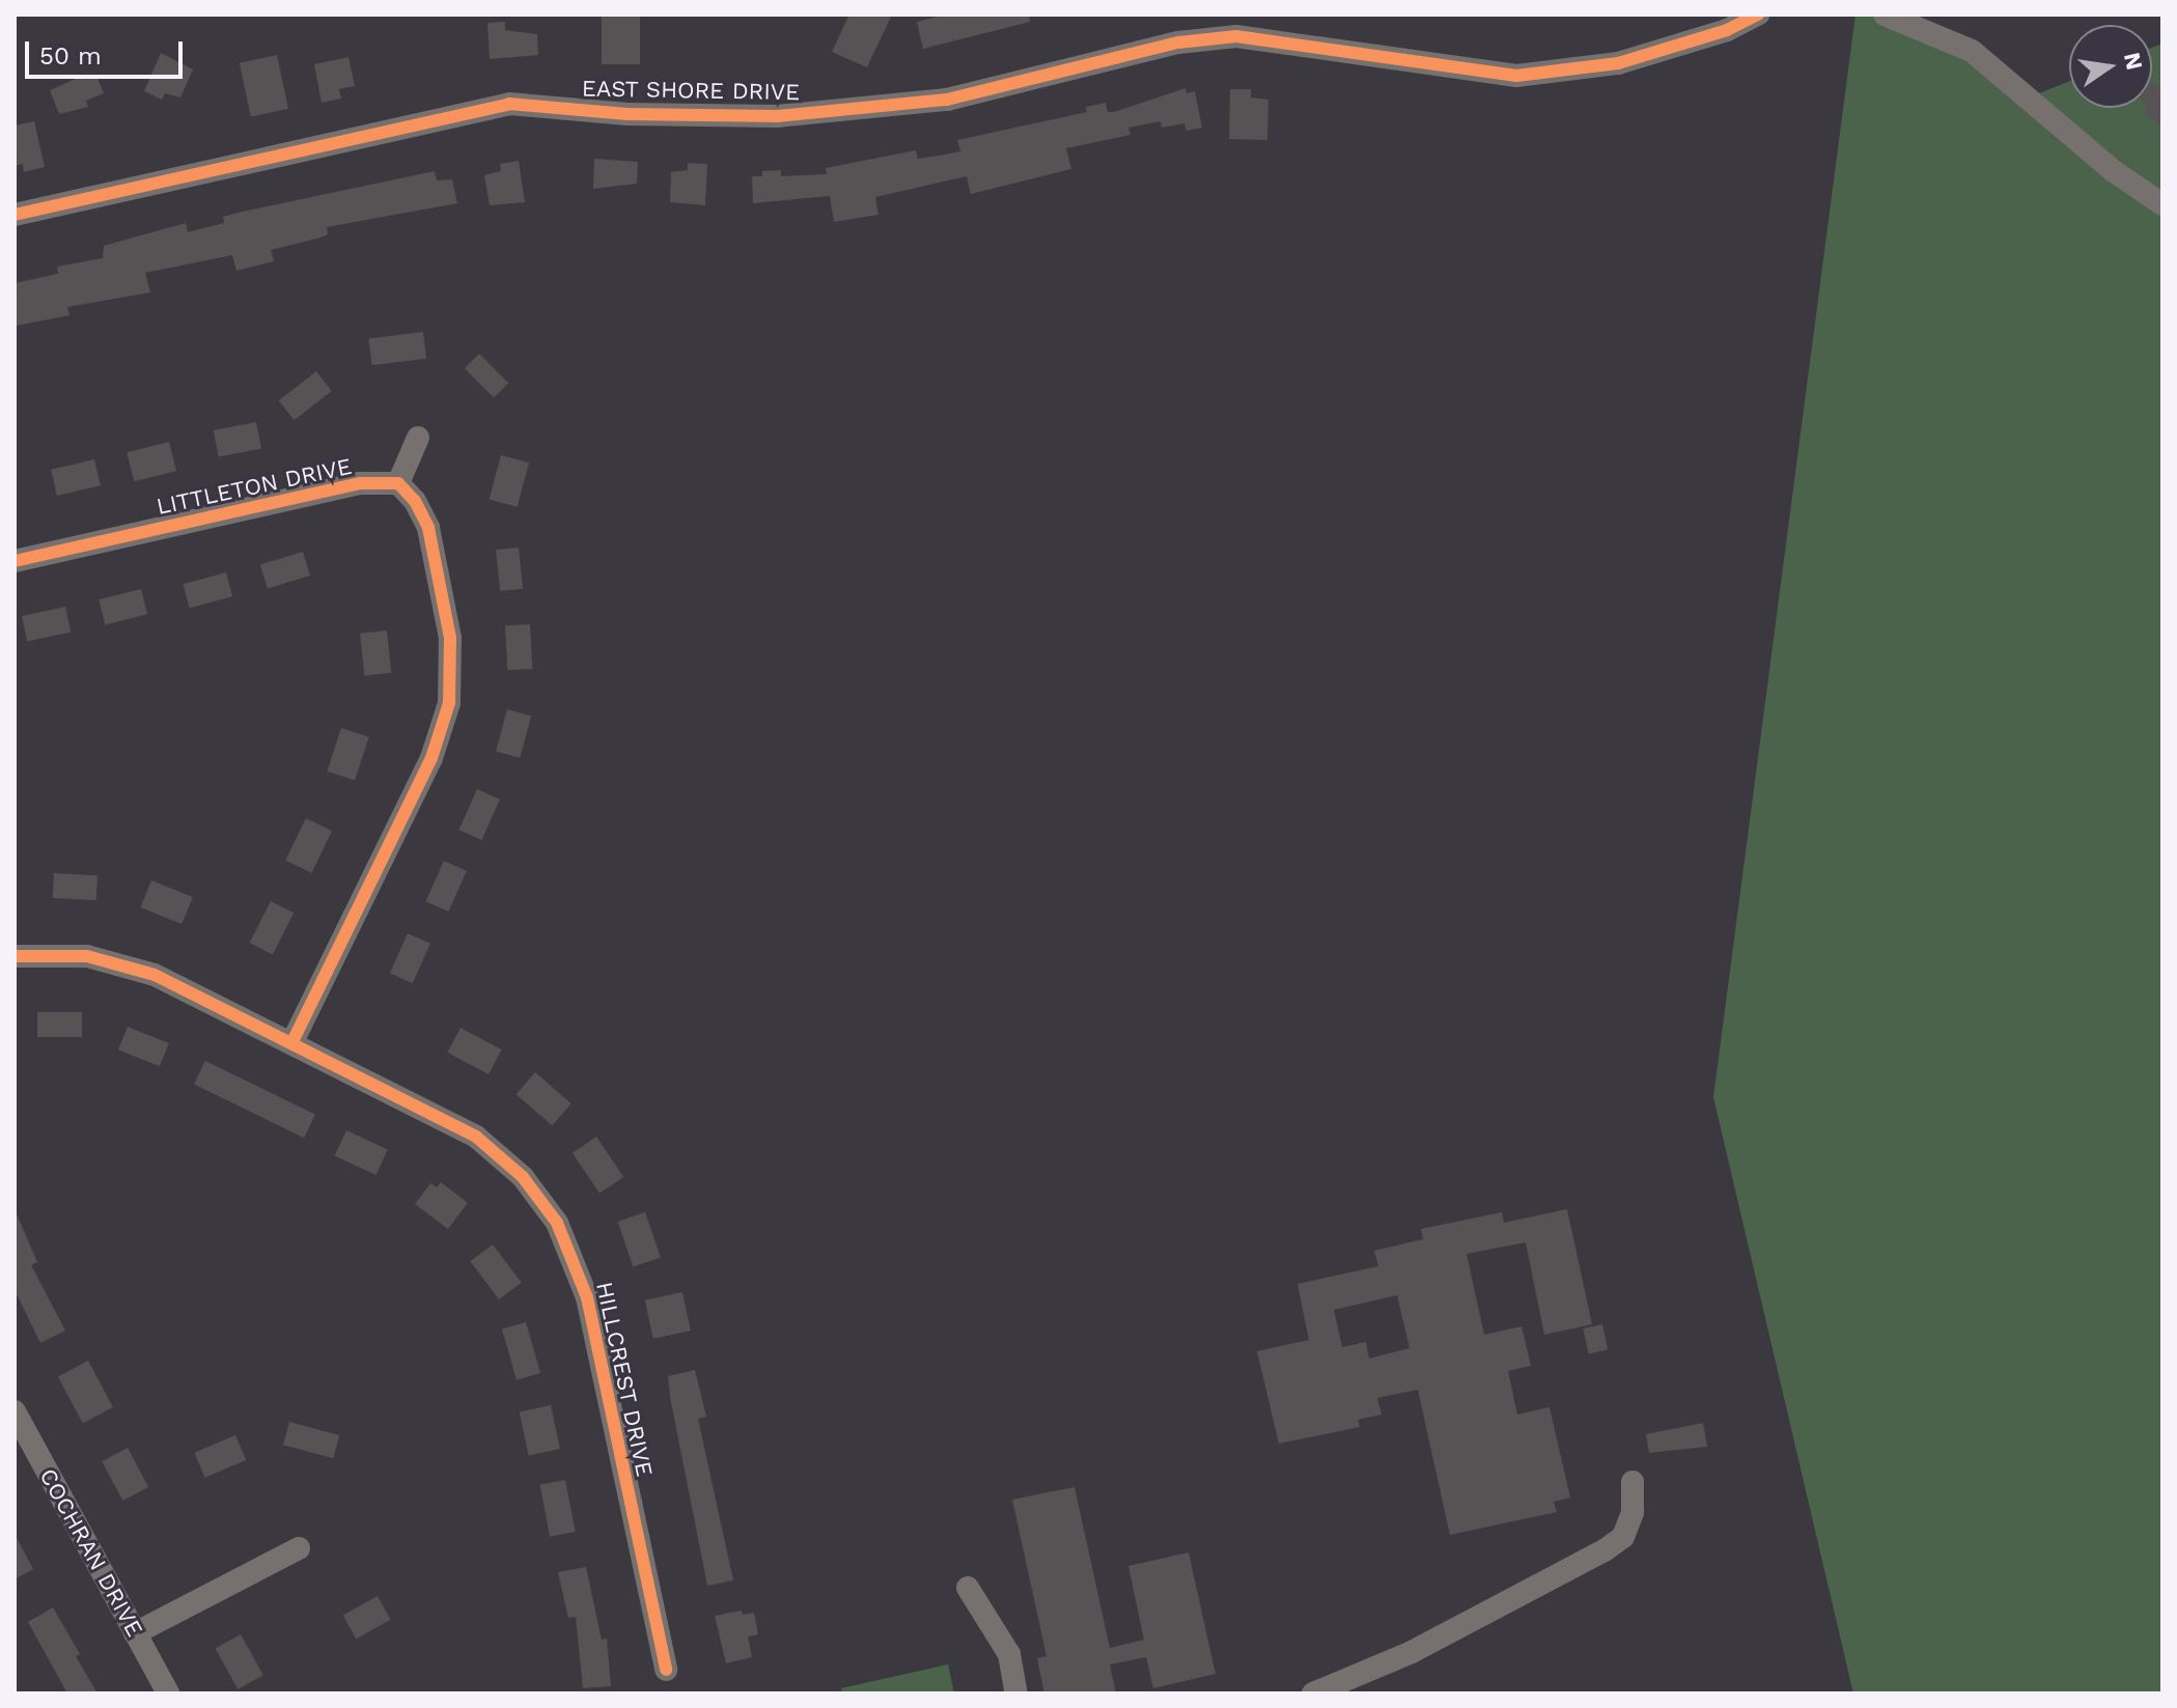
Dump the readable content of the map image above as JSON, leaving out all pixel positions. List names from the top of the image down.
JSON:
{
  "streets": {
    "street": [
      "EAST SHORE DRIVE",
      "LITTLETON DRIVE",
      "HILLCREST DRIVE",
      "COCHRAN DRIVE"
    ]
  },
  "scale_bar": "50 m",
  "north": "right"
}
